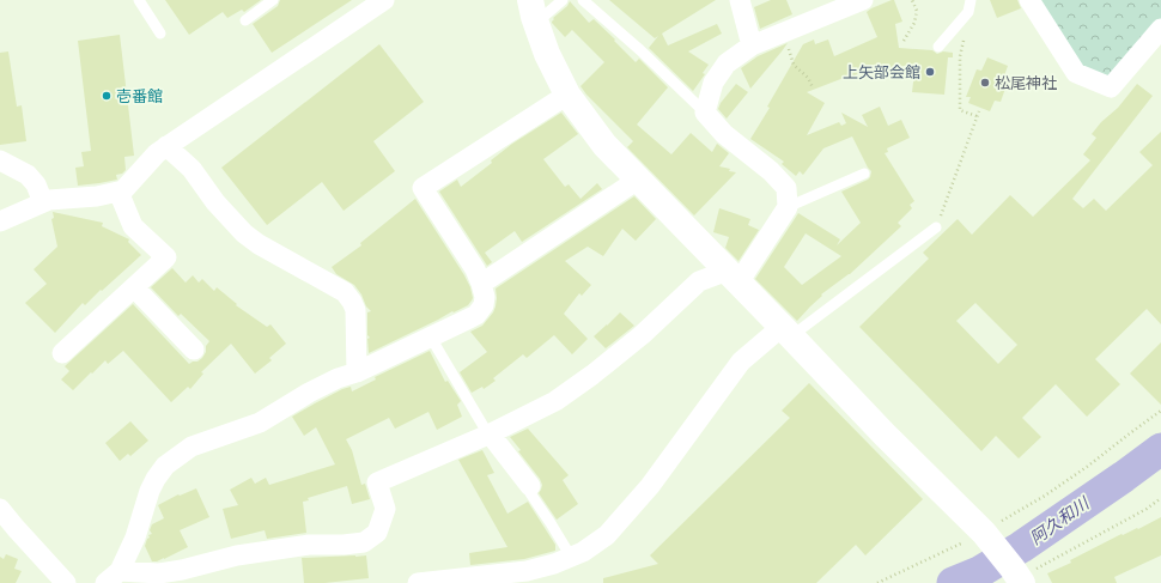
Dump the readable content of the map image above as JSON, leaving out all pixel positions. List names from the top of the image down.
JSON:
{
  "water": ["阿久和川"],
  "places": ["上矢部会館", "松尾神社", "壱番館"]
}
